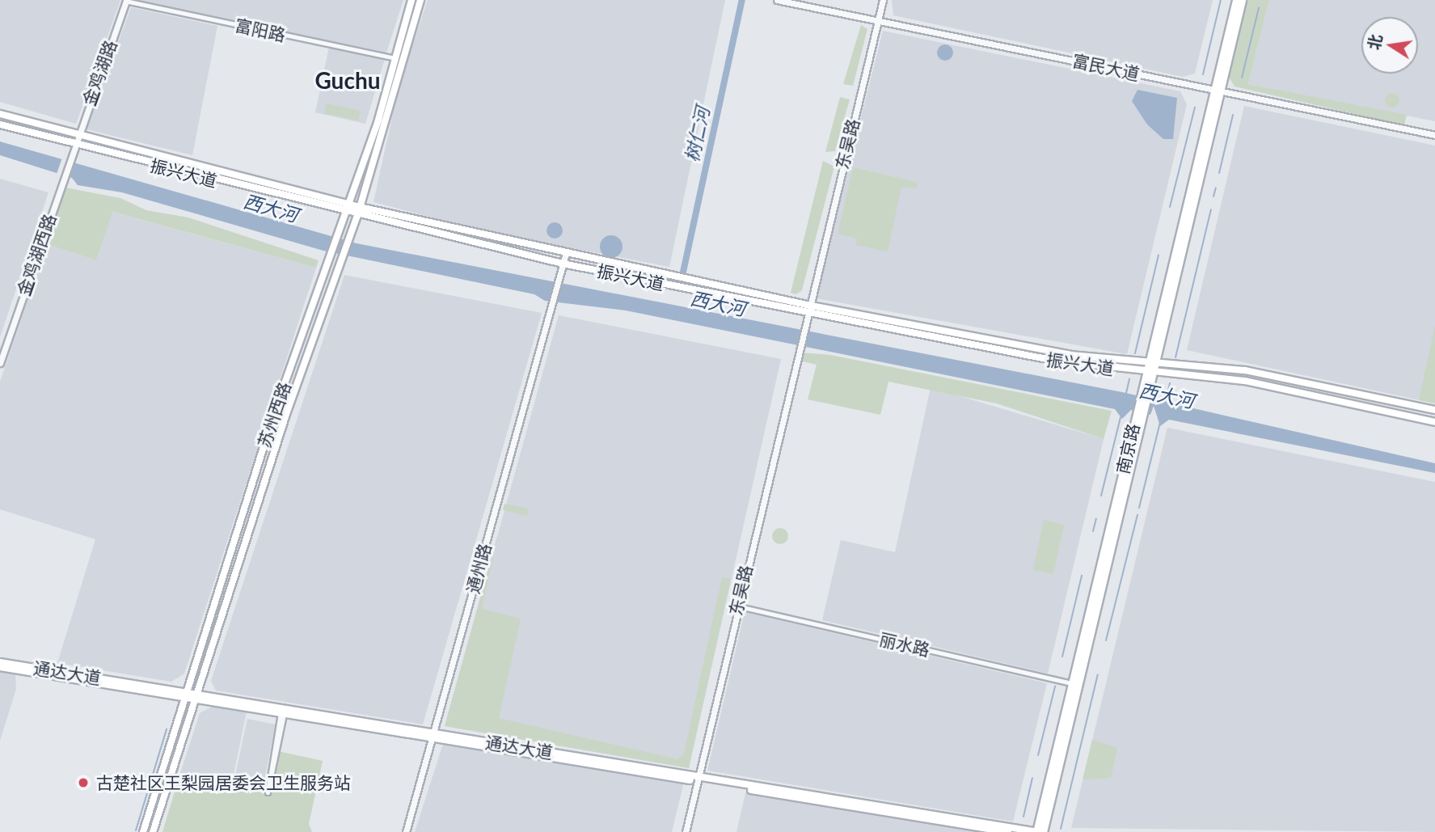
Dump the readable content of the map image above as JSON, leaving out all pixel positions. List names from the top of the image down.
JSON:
{
  "streets": {
    "main road": [
      "振兴大道",
      "苏州西路",
      "南京路",
      "通达大道"
    ],
    "street": [
      "富阳路",
      "富民大道",
      "金鸡湖路",
      "东吴路",
      "金鸡湖西路",
      "通州路",
      "丽水路"
    ]
  },
  "crossings": [
    ["富阳路", "金鸡湖路"],
    ["富阳路", "苏州西路"],
    ["富民大道", "东吴路"],
    ["富民大道", "南京路"],
    ["金鸡湖路", "振兴大道"],
    ["金鸡湖路", "金鸡湖西路"],
    ["东吴路", "振兴大道"],
    ["东吴路", "丽水路"],
    ["东吴路", "通达大道"],
    ["振兴大道", "金鸡湖西路"],
    ["振兴大道", "苏州西路"],
    ["振兴大道", "南京路"],
    ["振兴大道", "通州路"],
    ["苏州西路", "通达大道"],
    ["南京路", "丽水路"],
    ["南京路", "通达大道"],
    ["通州路", "通达大道"]
  ],
  "districts": ["Guchu"],
  "water": ["树仁河", "西大河"],
  "places": ["古楚社区王梨园居委会卫生服务站"],
  "north": "left"
}
